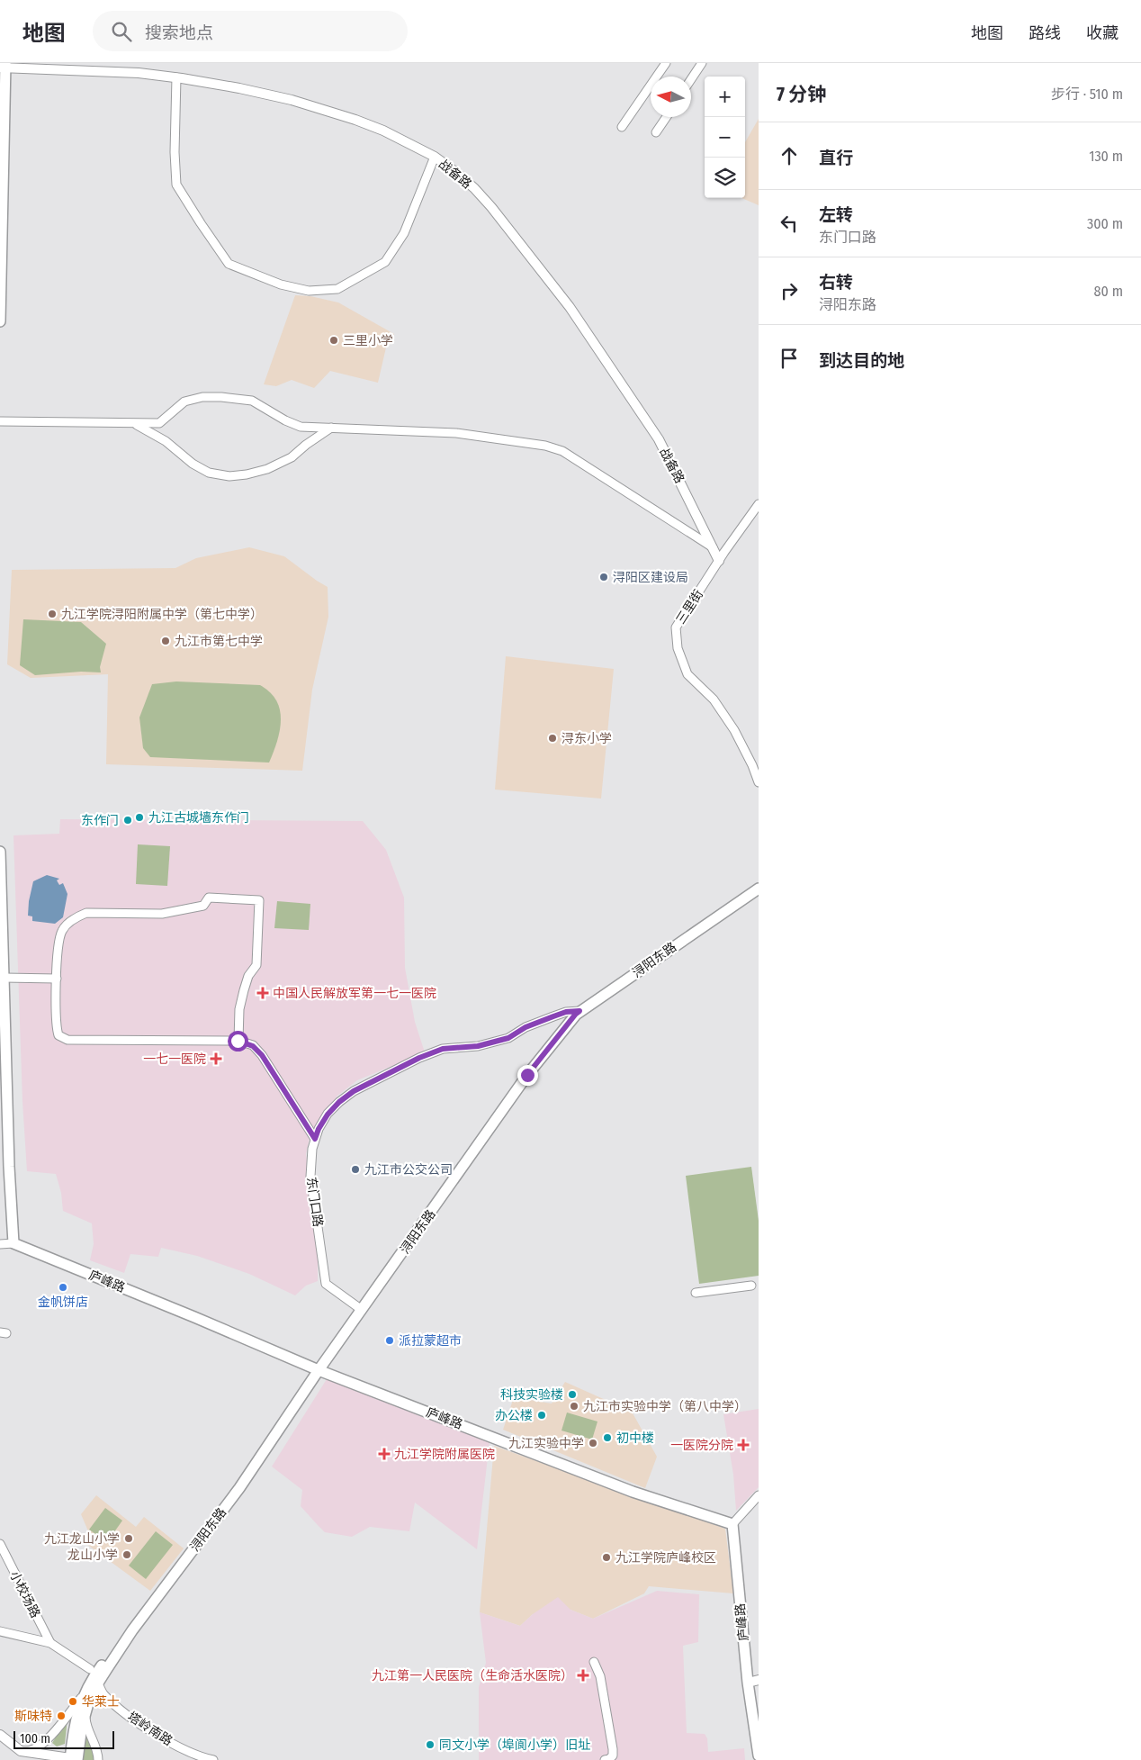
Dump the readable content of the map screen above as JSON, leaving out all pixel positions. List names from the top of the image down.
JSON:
{
  "streets": {
    "main road": ["浔阳东路", "庐峰路"],
    "street": [
      "战备路",
      "三里街",
      "东门口路",
      "小校场路",
      "塔岭南路"
    ]
  },
  "crossings": [
    ["战备路", "三里街"],
    ["浔阳东路", "东门口路"],
    ["浔阳东路", "庐峰路"]
  ],
  "places": {
    "other": [
      "三里小学",
      "浔阳区建设局",
      "九江学院浔阳附属中学（第七中学）",
      "九江市第七中学",
      "浔东小学",
      "九江古城墙东作门",
      "东作门",
      "九江市公交公司",
      "金帆饼店",
      "派拉蒙超市",
      "科技实验楼",
      "九江市实验中学（第八中学）",
      "办公楼",
      "初中楼",
      "九江实验中学",
      "九江龙山小学",
      "龙山小学",
      "九江学院庐峰校区",
      "华莱士",
      "斯味特",
      "同文小学（埠阆小学）旧址"
    ],
    "health": [
      "中国人民解放军第一七一医院",
      "一七一医院",
      "一医院分院",
      "九江学院附属医院",
      "九江第一人民医院（生命活水医院）"
    ]
  },
  "scale_bar": "100 m",
  "north": "left",
  "page": {
    "header": "地图",
    "search": "搜索地点",
    "nav": ["地图", "路线", "收藏"],
    "heading": ["7 分钟", "步行 · 510 m"],
    "map_buttons": ["+", "−"],
    "list": [
      ["直行", "130 m"],
      ["左转", "东门口路", "300 m"],
      ["右转", "浔阳东路", "80 m"],
      "到达目的地"
    ],
    "scale": "100 m"
  }
}
